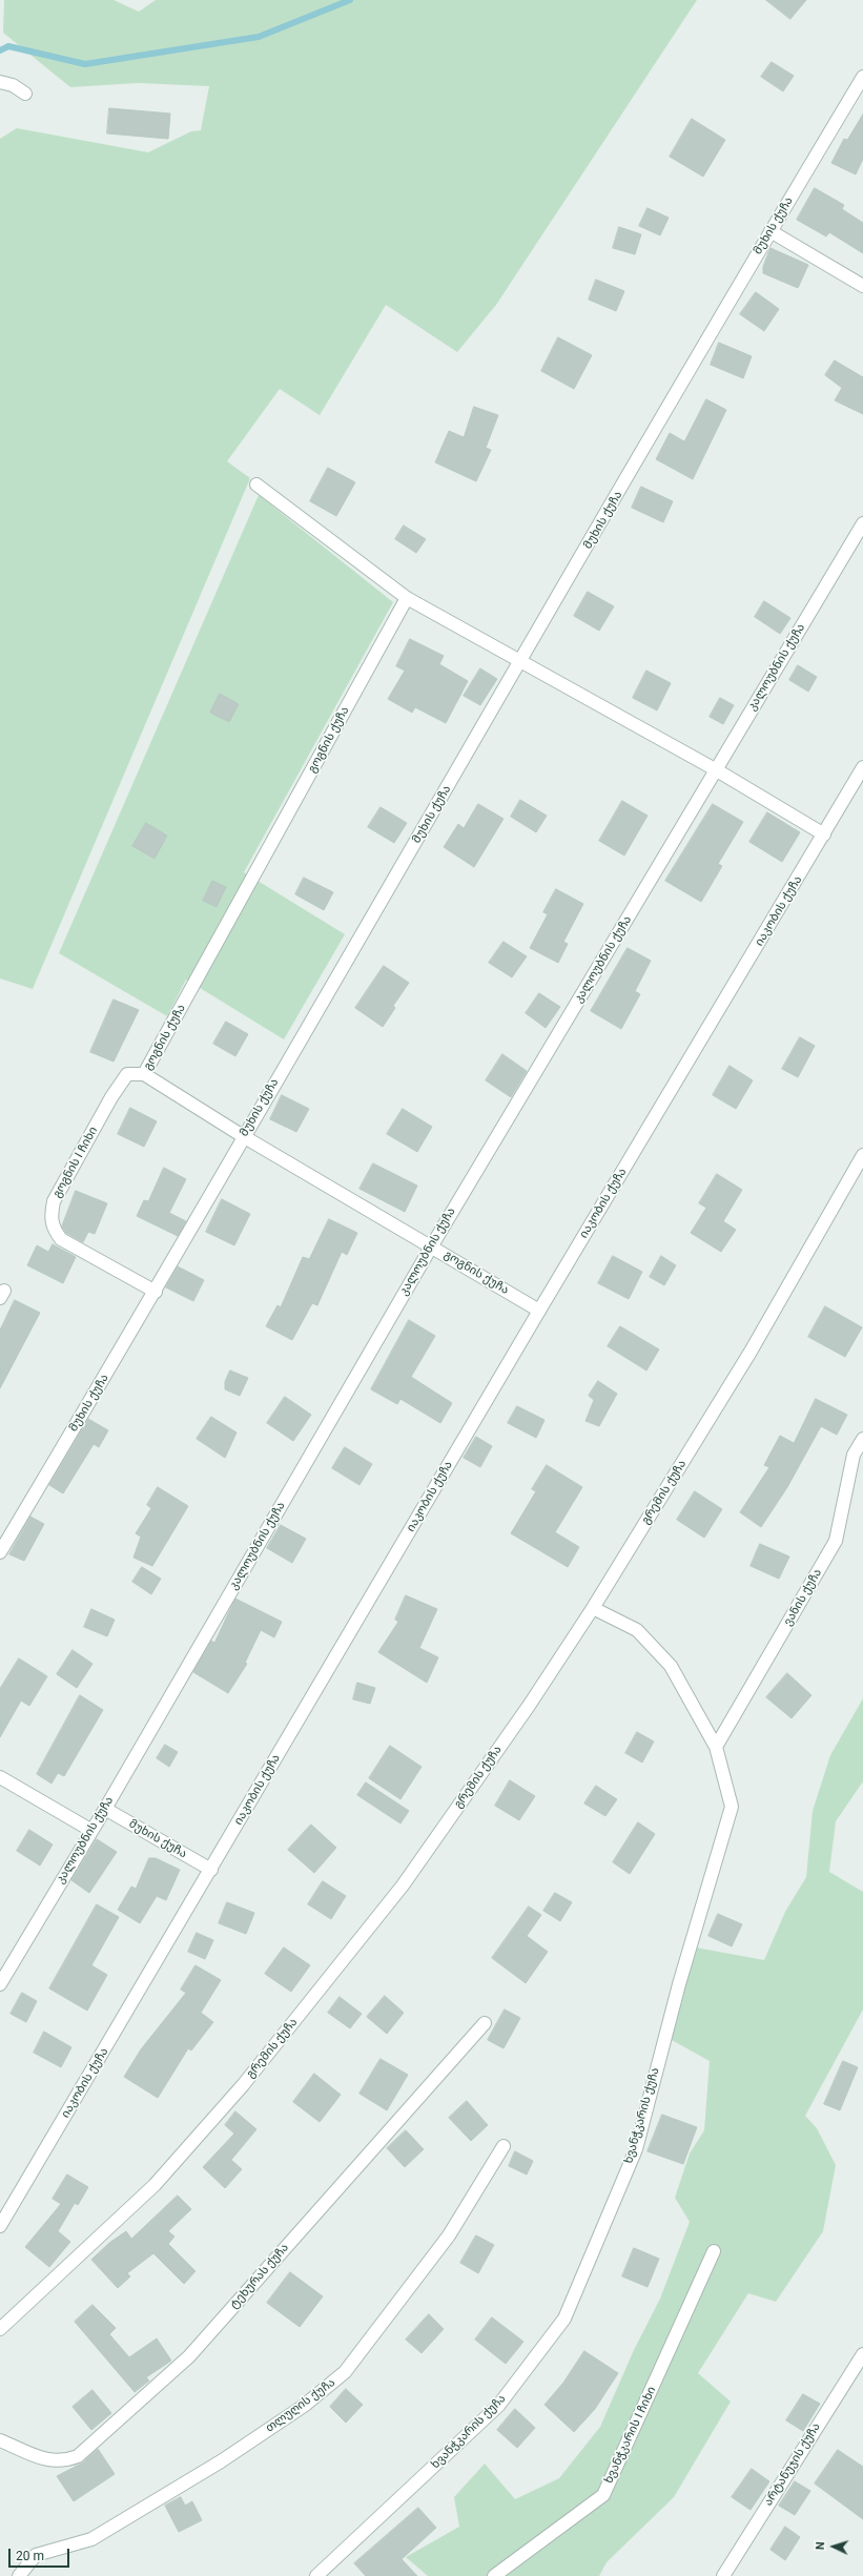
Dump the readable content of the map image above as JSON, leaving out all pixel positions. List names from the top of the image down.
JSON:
{
  "streets": {
    "street": [
      "მუხის ქუჩა",
      "კალოუბნის ქუჩა",
      "გოგნის ქუჩა",
      "იაკობის ქუჩა",
      "გოგნის I ჩიხი",
      "გრემის ქუჩა",
      "ვანის ქუჩა",
      "ხვანჭკარის ქუჩა",
      "ტეხურას ქუჩა",
      "თლუღის ქუჩა",
      "ხვანჭკარის I ჩიხი",
      "არტანუჯის ქუჩა"
    ]
  },
  "crossings": [
    ["მუხის ქუჩა", "კალოუბნის ქუჩა"],
    ["მუხის ქუჩა", "გოგნის ქუჩა"],
    ["მუხის ქუჩა", "იაკობის ქუჩა"],
    ["მუხის ქუჩა", "გოგნის I ჩიხი"],
    ["კალოუბნის ქუჩა", "გოგნის ქუჩა"],
    ["გოგნის ქუჩა", "იაკობის ქუჩა"],
    ["გოგნის ქუჩა", "გოგნის I ჩიხი"],
    ["გრემის ქუჩა", "ხვანჭკარის ქუჩა"],
    ["ვანის ქუჩა", "ხვანჭკარის ქუჩა"]
  ],
  "scale_bar": "20 m",
  "north": "left"
}
